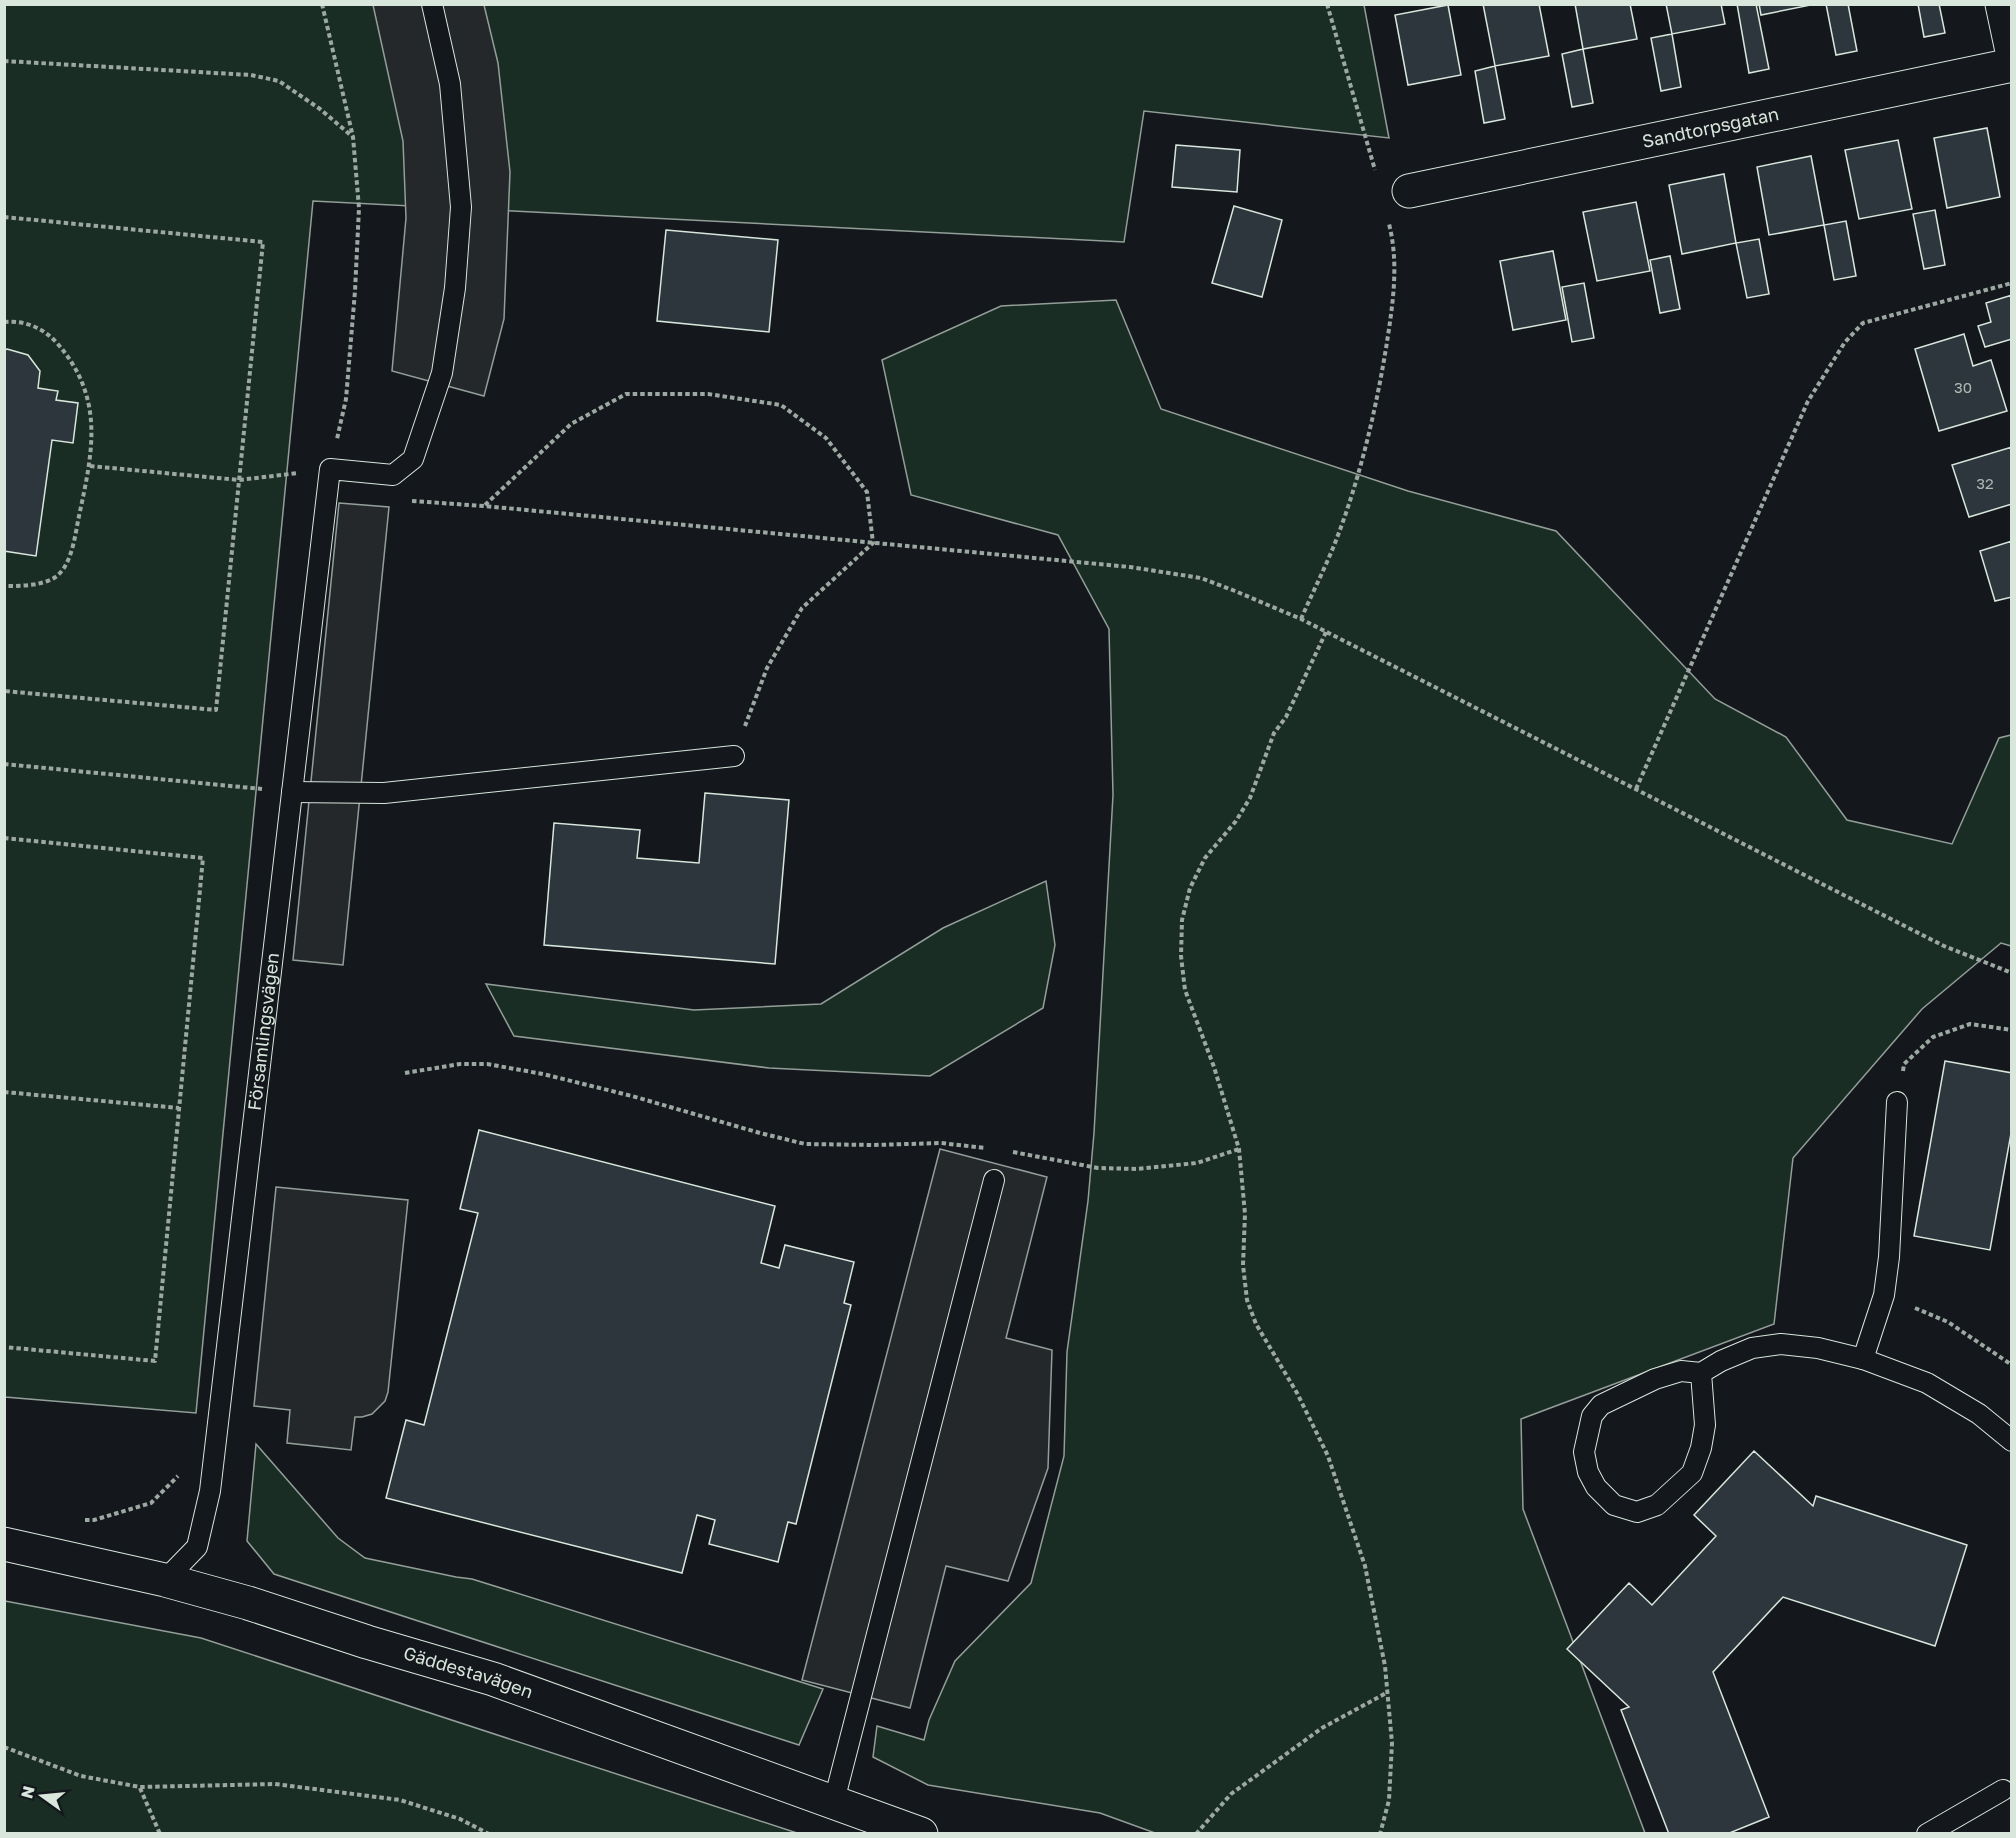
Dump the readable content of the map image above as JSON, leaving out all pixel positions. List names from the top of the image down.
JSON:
{
  "streets": {
    "street": ["Sandtorpsgatan", "Gäddestavägen"],
    "lane": ["Församlingsvägen"]
  },
  "crossings": [
    ["Församlingsvägen", "Gäddestavägen"]
  ],
  "house_numbers": ["30", "32"],
  "north": "left"
}
